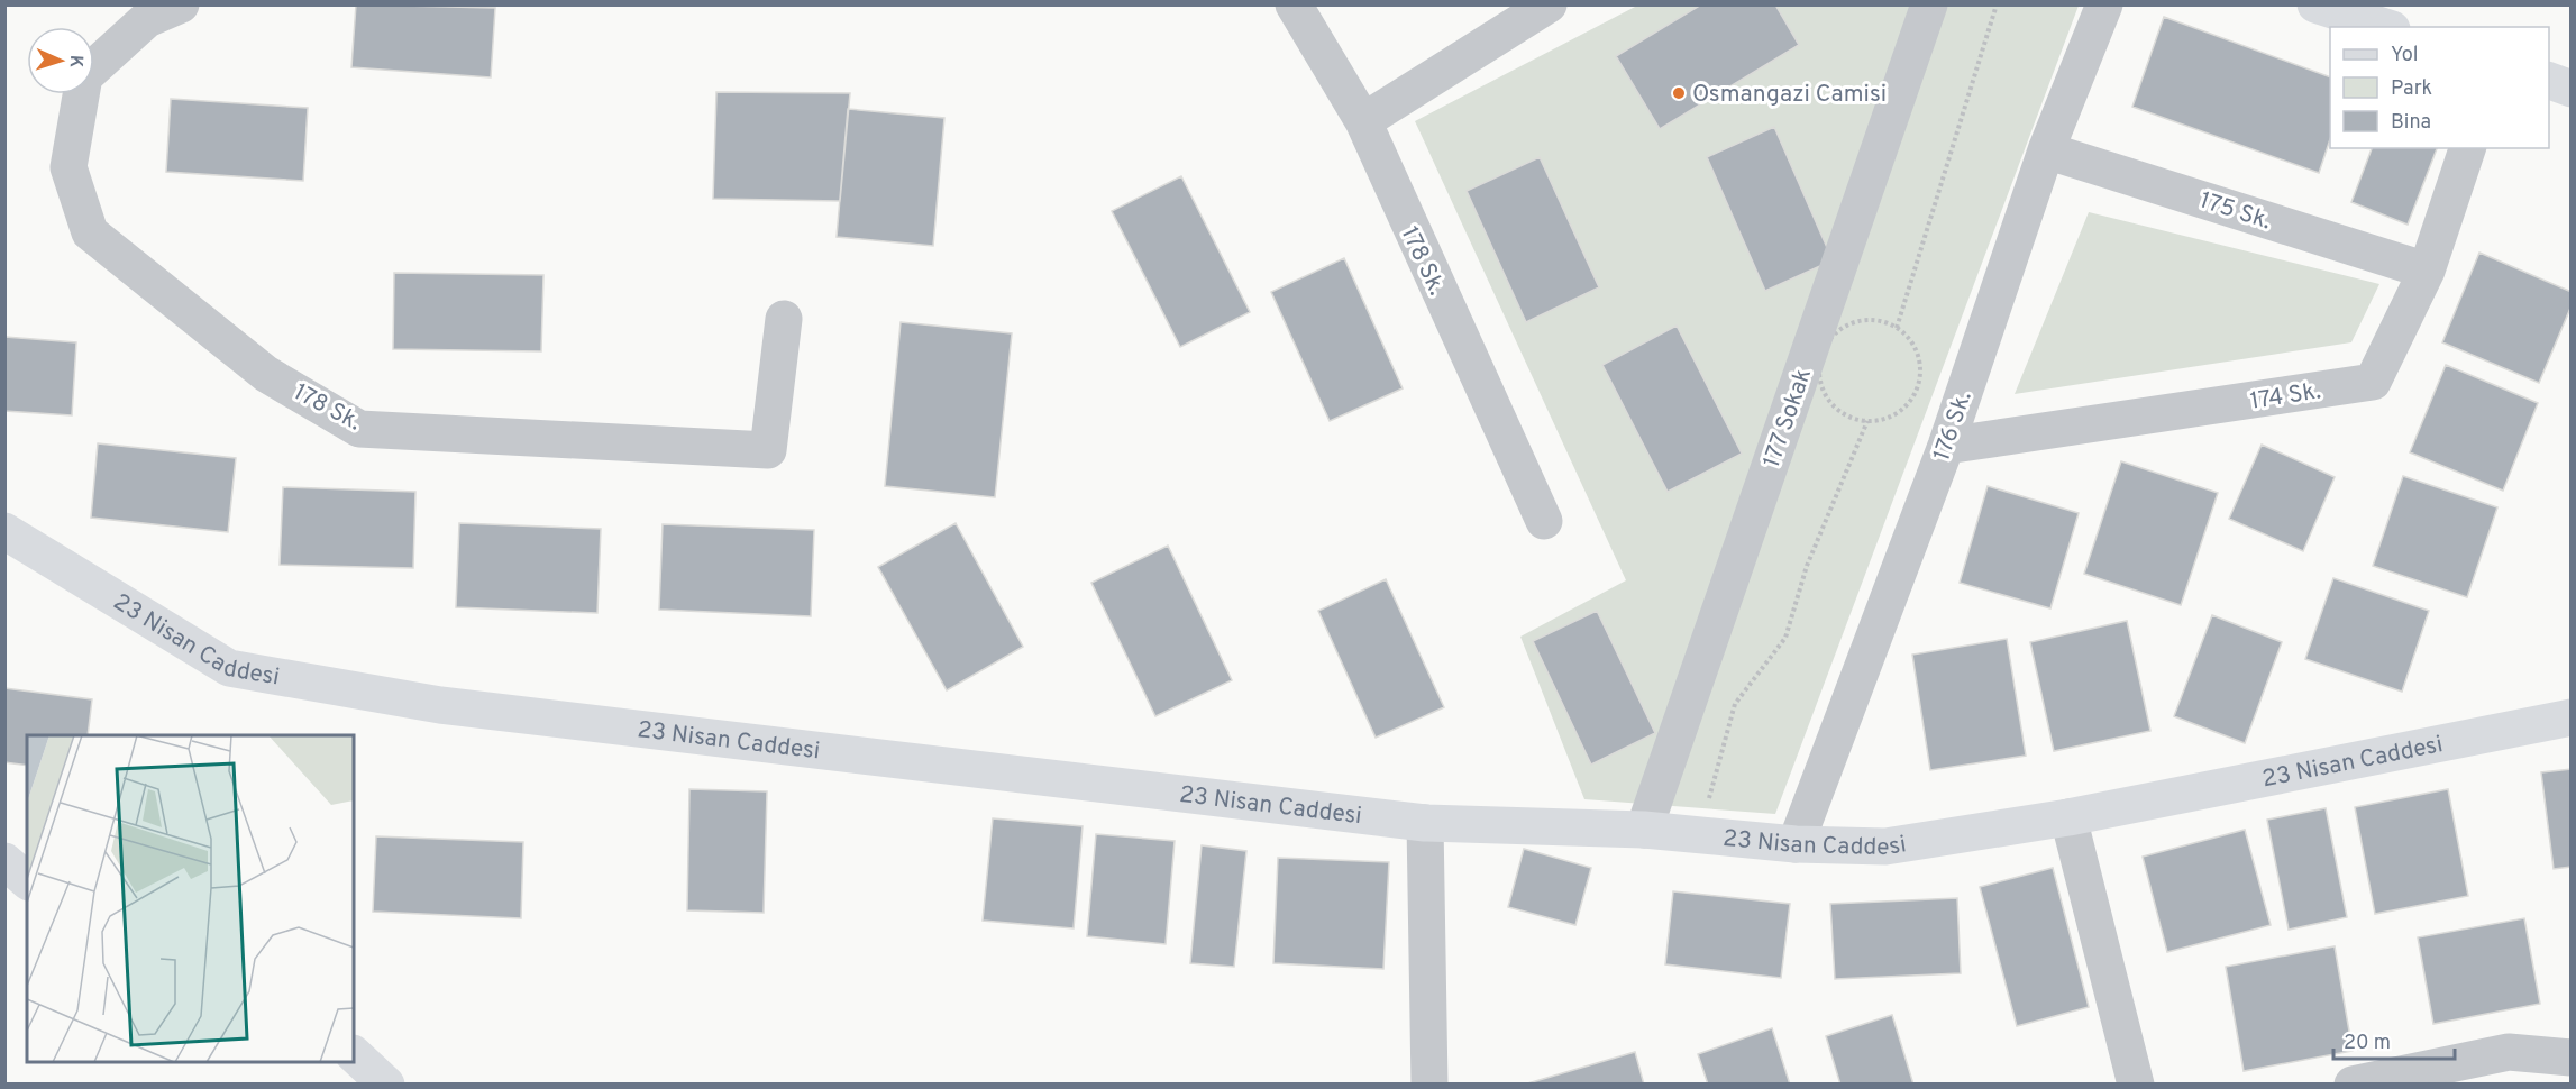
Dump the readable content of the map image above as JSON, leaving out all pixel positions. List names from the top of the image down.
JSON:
{
  "streets": {
    "street": [
      "175 Sk.",
      "178 Sk.",
      "174 Sk.",
      "177 Sokak",
      "176 Sk.",
      "23 Nisan Caddesi"
    ]
  },
  "crossings": [
    ["175 Sk.", "174 Sk."],
    ["175 Sk.", "176 Sk."],
    ["174 Sk.", "176 Sk."],
    ["177 Sokak", "23 Nisan Caddesi"],
    ["176 Sk.", "23 Nisan Caddesi"]
  ],
  "places": ["Osmangazi Camisi"],
  "legend": ["Yol", "Park", "Bina"],
  "scale_bar": "20 m",
  "north": "right"
}
